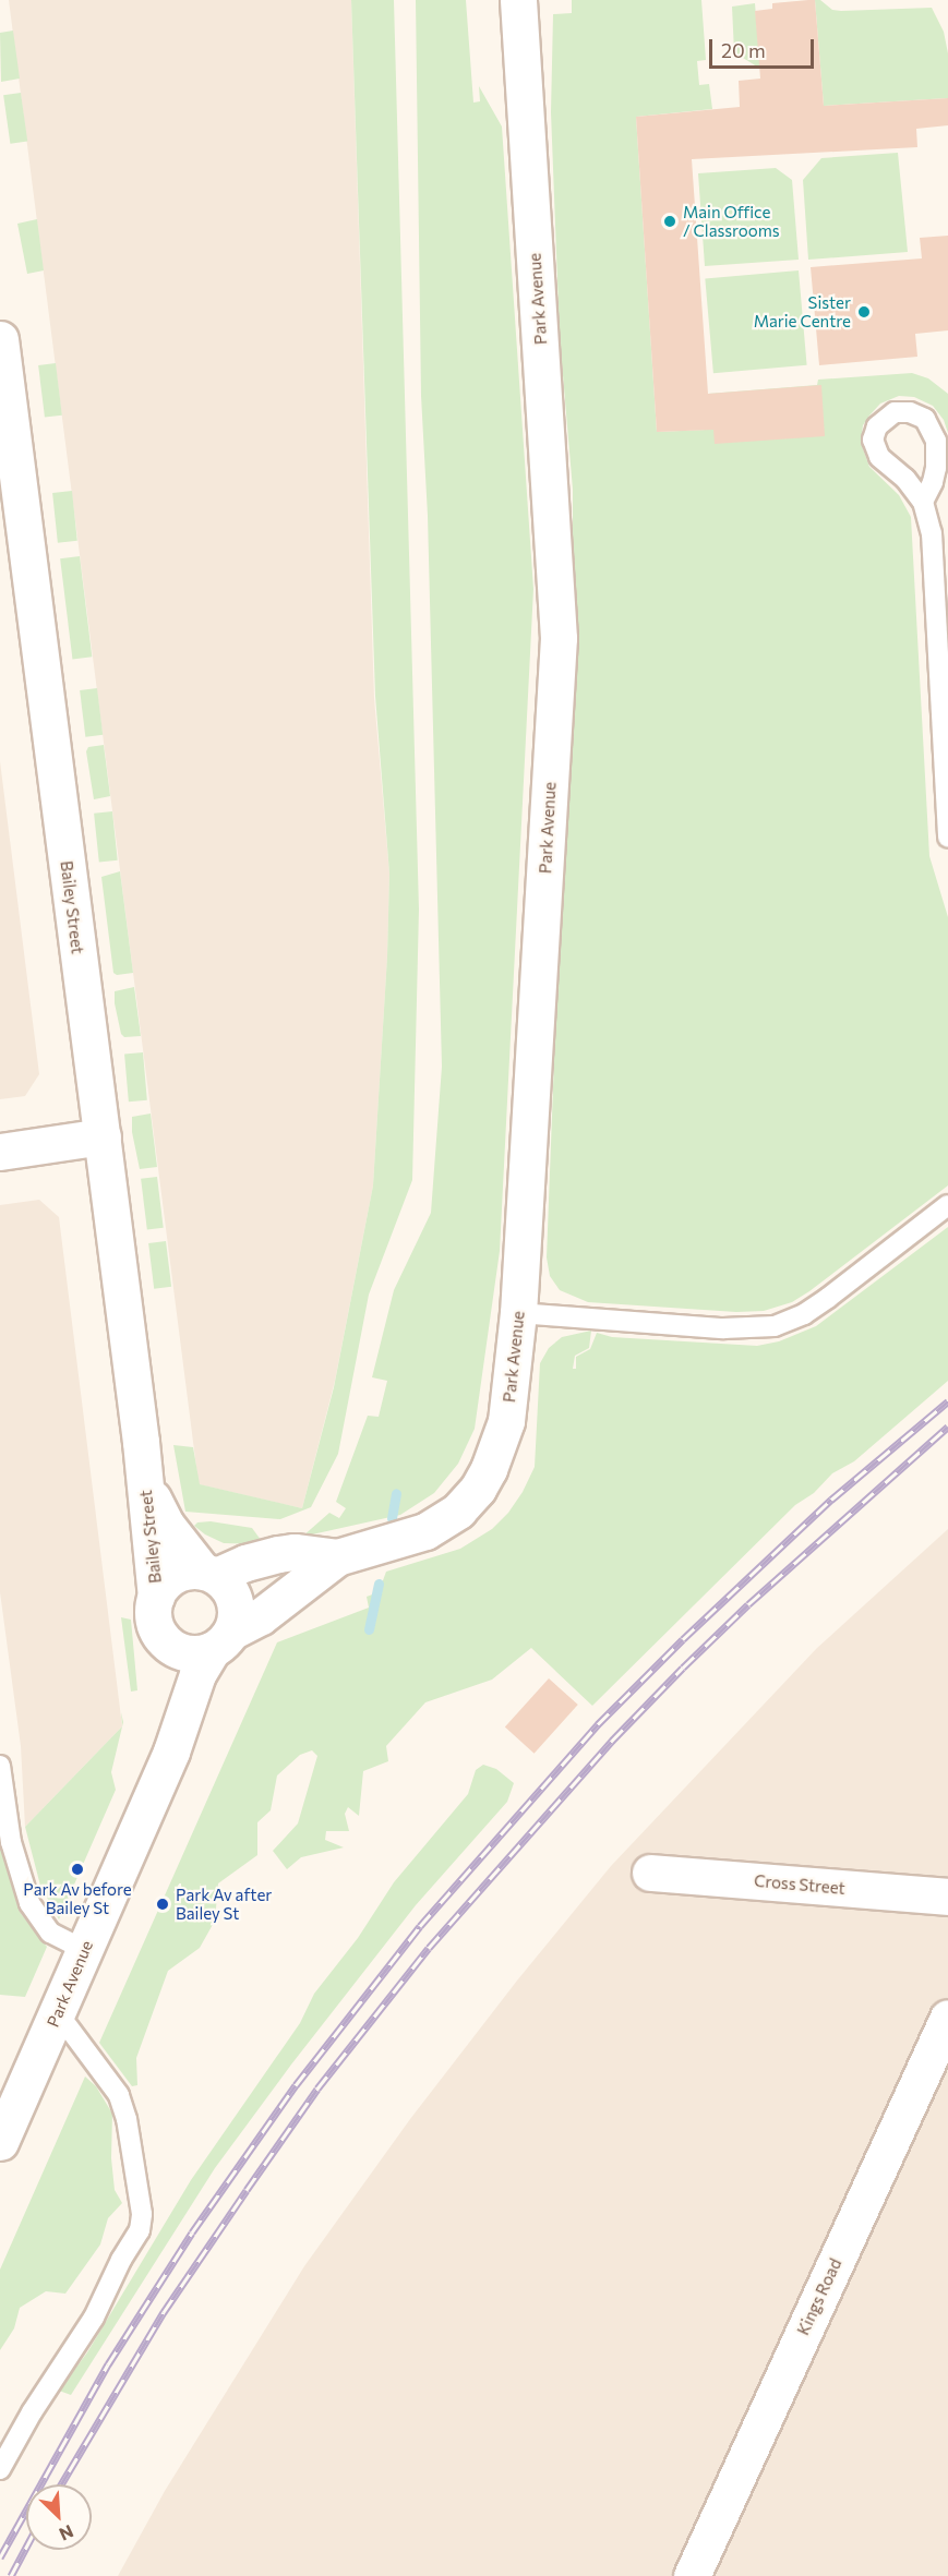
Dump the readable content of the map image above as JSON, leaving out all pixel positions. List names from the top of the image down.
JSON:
{
  "streets": {
    "main road": [
      "Park Avenue",
      "Bailey Street",
      "Cross Street",
      "Kings Road"
    ]
  },
  "crossings": [
    ["Park Avenue", "Bailey Street"]
  ],
  "places": [
    "Main Office / Classrooms",
    "Sister Marie Centre",
    "Park Av before Bailey St",
    "Park Av after Bailey St"
  ],
  "scale_bar": "20 m",
  "north": "bottom right"
}
